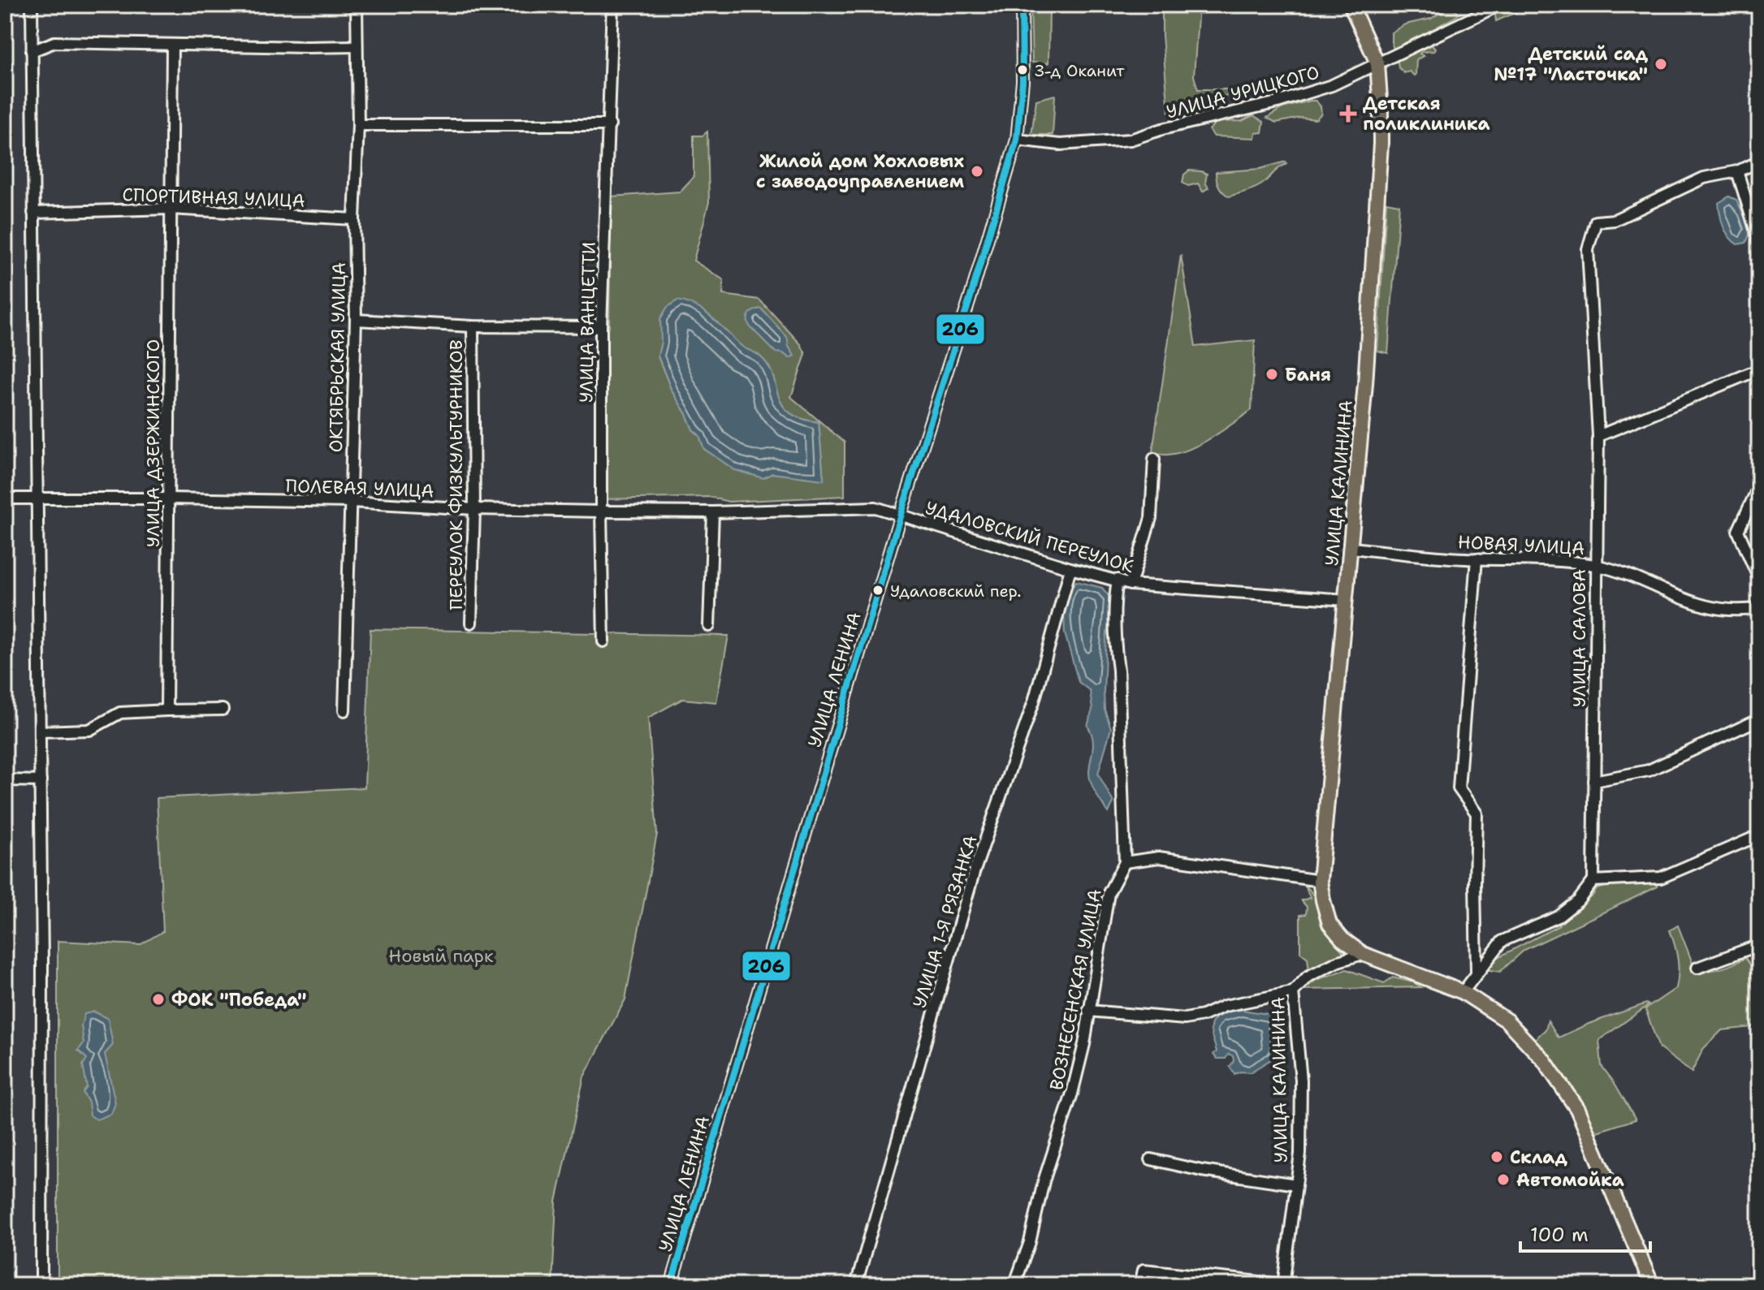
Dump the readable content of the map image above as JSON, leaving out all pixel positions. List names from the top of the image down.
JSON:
{
  "streets": {
    "main road": ["УЛИЦА КАЛИНИНА"],
    "street": [
      "УЛИЦА УРИЦКОГО",
      "СПОРТИВНАЯ УЛИЦА",
      "УЛИЦА ВАНЦЕТТИ",
      "ОКТЯБРЬСКАЯ УЛИЦА",
      "УЛИЦА ДЗЕРЖИНСКОГО",
      "ПЕРЕУЛОК ФИЗКУЛЬТУРНИКОВ",
      "ПОЛЕВАЯ УЛИЦА",
      "УДАЛОВСКИЙ ПЕРЕУЛОК",
      "НОВАЯ УЛИЦА",
      "УЛИЦА САЛОВА",
      "УЛИЦА ЛЕНИНА",
      "УЛИЦА 1-Я РЯЗАНКА",
      "ВОЗНЕСЕНСКАЯ УЛИЦА"
    ]
  },
  "crossings": [
    ["УЛИЦА УРИЦКОГО", "УЛИЦА КАЛИНИНА"],
    ["УЛИЦА УРИЦКОГО", "УЛИЦА ЛЕНИНА"],
    ["СПОРТИВНАЯ УЛИЦА", "ОКТЯБРЬСКАЯ УЛИЦА"],
    ["СПОРТИВНАЯ УЛИЦА", "УЛИЦА ДЗЕРЖИНСКОГО"],
    ["УЛИЦА ВАНЦЕТТИ", "ПОЛЕВАЯ УЛИЦА"],
    ["ОКТЯБРЬСКАЯ УЛИЦА", "ПОЛЕВАЯ УЛИЦА"],
    ["УЛИЦА ДЗЕРЖИНСКОГО", "ПОЛЕВАЯ УЛИЦА"],
    ["ПЕРЕУЛОК ФИЗКУЛЬТУРНИКОВ", "ПОЛЕВАЯ УЛИЦА"],
    ["УЛИЦА КАЛИНИНА", "УДАЛОВСКИЙ ПЕРЕУЛОК"],
    ["УЛИЦА КАЛИНИНА", "НОВАЯ УЛИЦА"],
    ["ПОЛЕВАЯ УЛИЦА", "УДАЛОВСКИЙ ПЕРЕУЛОК"],
    ["ПОЛЕВАЯ УЛИЦА", "УЛИЦА ЛЕНИНА"],
    ["УДАЛОВСКИЙ ПЕРЕУЛОК", "УЛИЦА ЛЕНИНА"],
    ["УДАЛОВСКИЙ ПЕРЕУЛОК", "УЛИЦА 1-Я РЯЗАНКА"],
    ["УДАЛОВСКИЙ ПЕРЕУЛОК", "ВОЗНЕСЕНСКАЯ УЛИЦА"],
    ["НОВАЯ УЛИЦА", "УЛИЦА САЛОВА"]
  ],
  "parks": ["Новый парк"],
  "places": {
    "other": [
      "Детский сад №17 \"Ласточка\"",
      "З-д Оканит",
      "Жилой дом Хохловых с заводоуправлением",
      "Баня",
      "Удаловский пер.",
      "ФОК \"Победа\"",
      "Склад",
      "Автомойка"
    ],
    "health": ["Детская поликлиника"]
  },
  "lines": ["transit line 206"],
  "scale_bar": "100 m"
}
